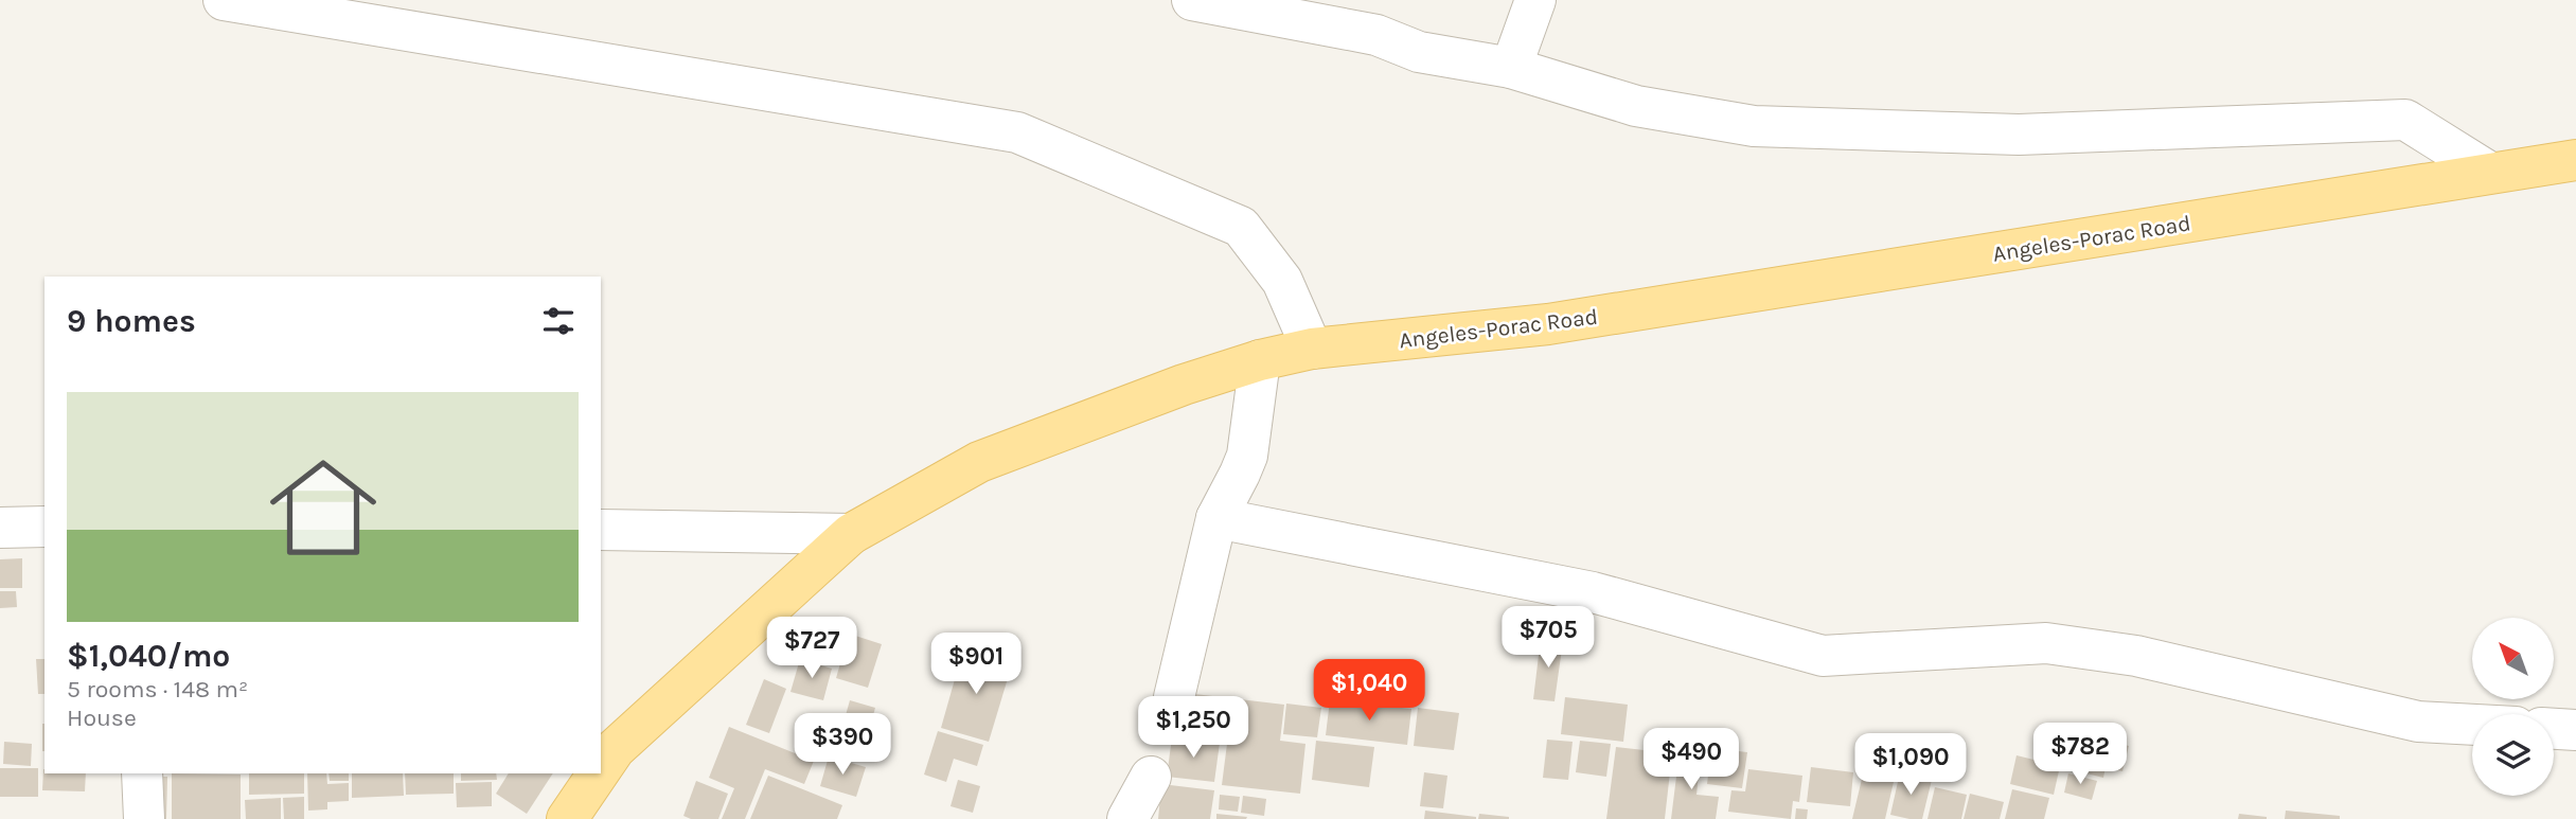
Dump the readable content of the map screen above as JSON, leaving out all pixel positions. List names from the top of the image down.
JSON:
{
  "streets": {
    "main road": ["Angeles-Porac Road"]
  },
  "north": "top left",
  "page": {
    "heading": "9 homes",
    "list": [
      {
        "name": "$1,040/mo",
        "note": "5 rooms · 148 m² · House"
      }
    ],
    "price": [
      "$705",
      "$727",
      "$901",
      "$1,040",
      "$1,250",
      "$390",
      "$782",
      "$490",
      "$1,090"
    ]
  }
}
